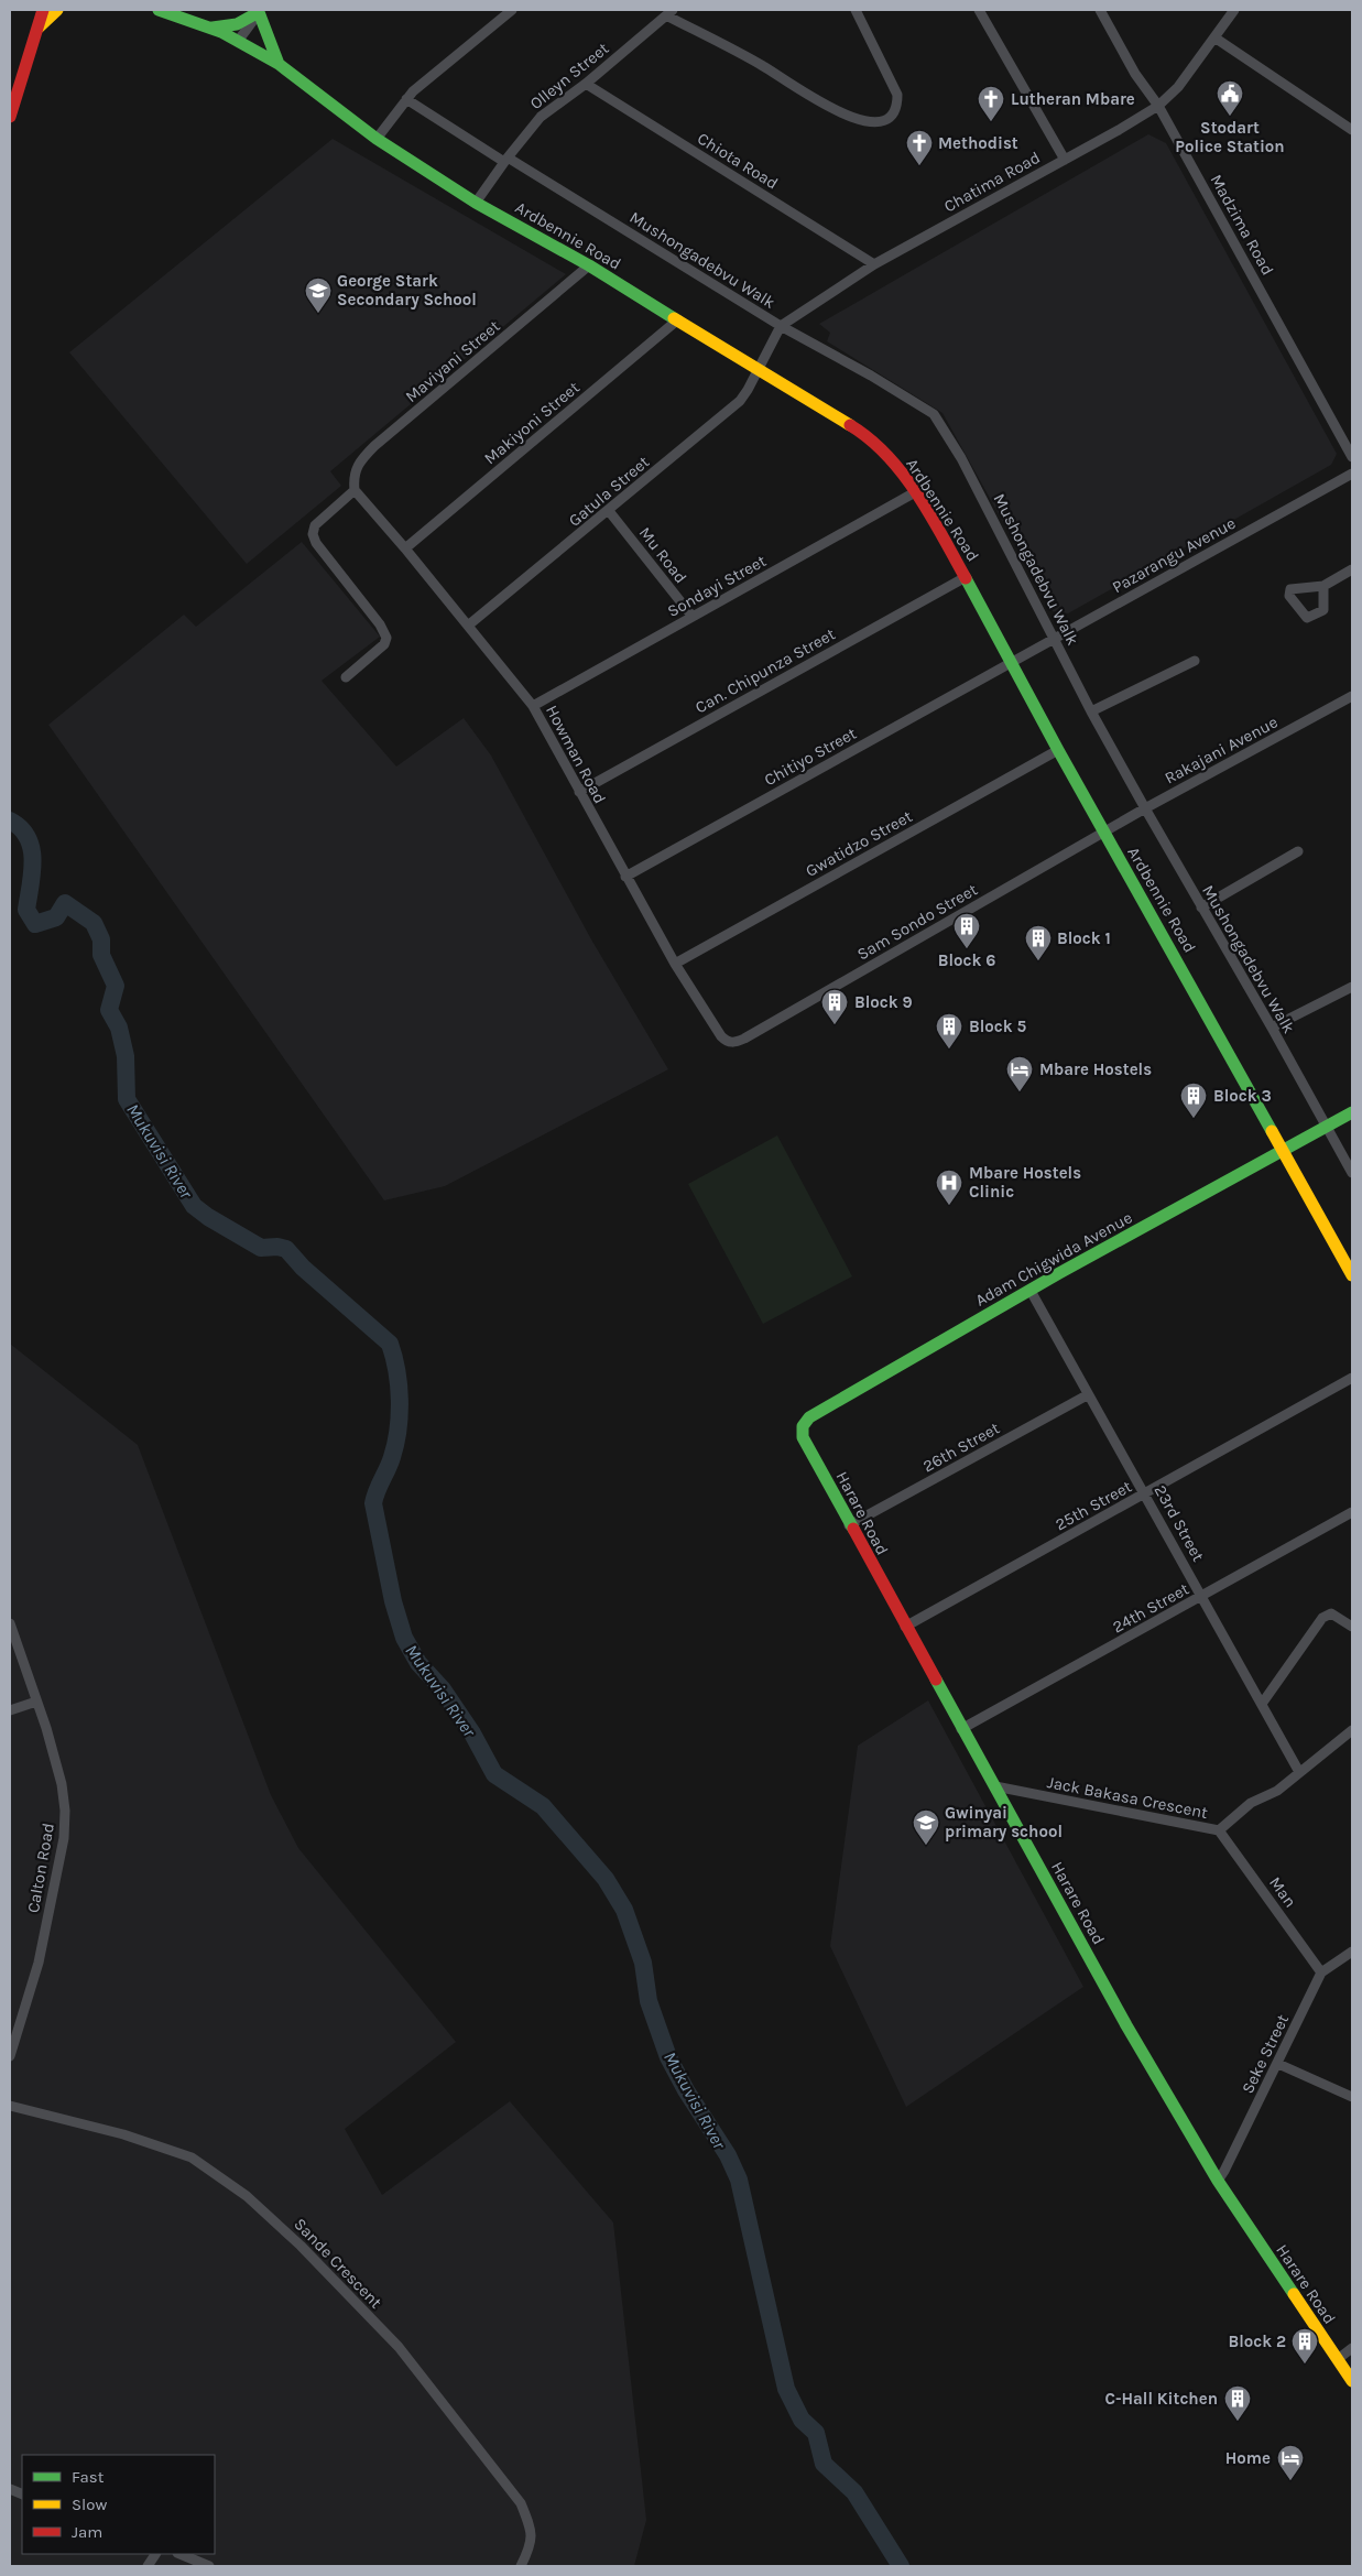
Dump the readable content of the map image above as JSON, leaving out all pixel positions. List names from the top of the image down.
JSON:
{
  "streets": {
    "main road": ["Ardbennie Road", "Adam Chigwida Avenue", "Harare Road"],
    "street": [
      "Olleyn Street",
      "Chiota Road",
      "Chatima Road",
      "Madzima Road",
      "Mushongadebvu Walk",
      "Maviyani Street",
      "Makiyoni Street",
      "Gatula Street",
      "Mu Road",
      "Pazarangu Avenue",
      "Sondayi Street",
      "Can. Chipunza Street",
      "Rakajani Avenue",
      "Howman Road",
      "Chitiyo Street",
      "Gwatidzo Street",
      "Sam Sondo Street",
      "26th Street",
      "25th Street",
      "23rd Street",
      "24th Street",
      "Jack Bakasa Crescent",
      "Calton Road",
      "Man",
      "Seke Street",
      "Sande Crescent"
    ]
  },
  "crossings": [
    ["Olleyn Street", "Chiota Road"],
    ["Olleyn Street", "Ardbennie Road"],
    ["Olleyn Street", "Mushongadebvu Walk"],
    ["Chiota Road", "Chatima Road"],
    ["Chatima Road", "Madzima Road"],
    ["Chatima Road", "Ardbennie Road"],
    ["Chatima Road", "Mushongadebvu Walk"],
    ["Chatima Road", "Gatula Street"],
    ["Ardbennie Road", "Maviyani Street"],
    ["Ardbennie Road", "Makiyoni Street"],
    ["Ardbennie Road", "Gatula Street"],
    ["Ardbennie Road", "Pazarangu Avenue"],
    ["Ardbennie Road", "Sondayi Street"],
    ["Ardbennie Road", "Can. Chipunza Street"],
    ["Ardbennie Road", "Rakajani Avenue"],
    ["Ardbennie Road", "Chitiyo Street"],
    ["Ardbennie Road", "Gwatidzo Street"],
    ["Ardbennie Road", "Sam Sondo Street"],
    ["Ardbennie Road", "Adam Chigwida Avenue"],
    ["Mushongadebvu Walk", "Pazarangu Avenue"],
    ["Mushongadebvu Walk", "Rakajani Avenue"],
    ["Mushongadebvu Walk", "Adam Chigwida Avenue"],
    ["Maviyani Street", "Howman Road"],
    ["Makiyoni Street", "Howman Road"],
    ["Gatula Street", "Mu Road"],
    ["Gatula Street", "Howman Road"],
    ["Mu Road", "Sondayi Street"],
    ["Pazarangu Avenue", "Chitiyo Street"],
    ["Sondayi Street", "Howman Road"],
    ["Can. Chipunza Street", "Howman Road"],
    ["Rakajani Avenue", "Sam Sondo Street"],
    ["Howman Road", "Chitiyo Street"],
    ["Howman Road", "Gwatidzo Street"],
    ["Howman Road", "Sam Sondo Street"],
    ["Adam Chigwida Avenue", "Harare Road"],
    ["Adam Chigwida Avenue", "23rd Street"],
    ["26th Street", "Harare Road"],
    ["26th Street", "23rd Street"],
    ["25th Street", "Harare Road"],
    ["25th Street", "23rd Street"],
    ["Harare Road", "24th Street"],
    ["Harare Road", "Jack Bakasa Crescent"],
    ["Harare Road", "Seke Street"],
    ["23rd Street", "24th Street"],
    ["23rd Street", "Jack Bakasa Crescent"],
    ["Jack Bakasa Crescent", "Man"],
    ["Man", "Seke Street"]
  ],
  "water": ["Mukuvisi River"],
  "places": {
    "public building": ["Stodart Police Station"],
    "church": ["Lutheran Mbare", "Methodist"],
    "school or university": ["George Stark Secondary School", "Gwinyai primary school"],
    "building": [
      "Block 6",
      "Block 1",
      "Block 9",
      "Block 5",
      "Block 3",
      "Block 2",
      "C-Hall Kitchen"
    ],
    "hotel": ["Mbare Hostels", "Home"],
    "hospital": ["Mbare Hostels Clinic"]
  },
  "legend": ["Fast", "Slow", "Jam"]
}
